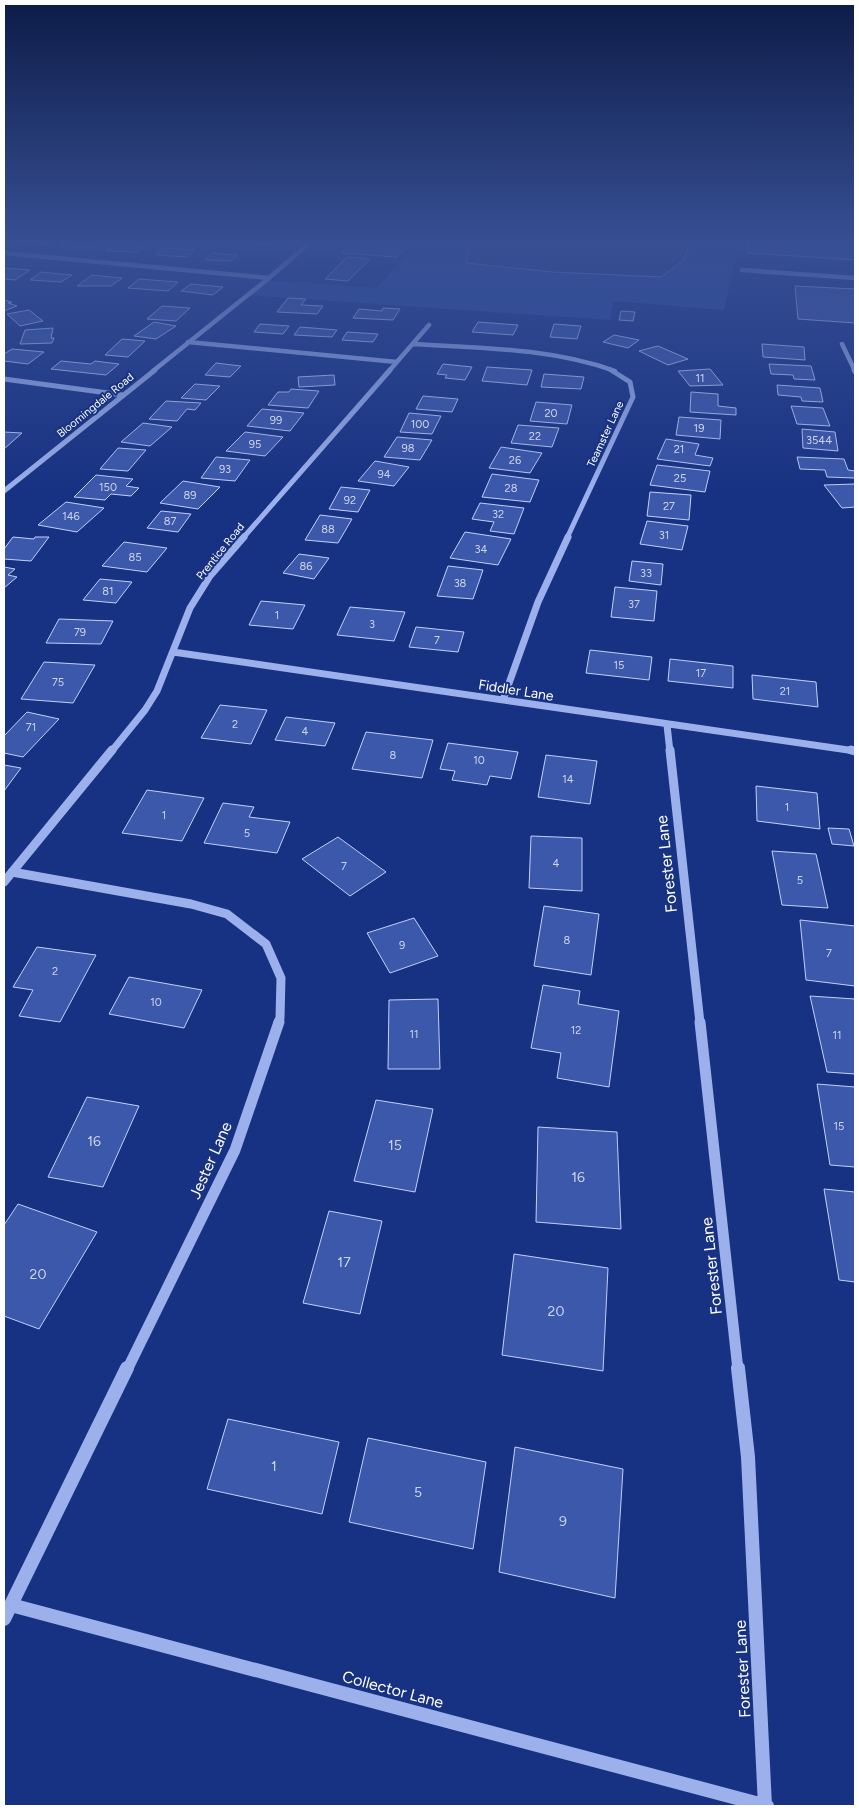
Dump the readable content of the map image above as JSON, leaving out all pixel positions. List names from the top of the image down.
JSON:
{
  "streets": {
    "street": [
      "Bloomingdale Road",
      "Teamster Lane",
      "Prentice Road",
      "Fiddler Lane",
      "Forester Lane",
      "Jester Lane",
      "Collector Lane"
    ]
  },
  "crossings": [
    ["Teamster Lane", "Prentice Road"],
    ["Teamster Lane", "Fiddler Lane"],
    ["Prentice Road", "Fiddler Lane"],
    ["Prentice Road", "Jester Lane"],
    ["Fiddler Lane", "Forester Lane"],
    ["Forester Lane", "Collector Lane"],
    ["Jester Lane", "Collector Lane"]
  ],
  "house_numbers": [
    "11",
    "20",
    "99",
    "100",
    "19",
    "22",
    "3544",
    "95",
    "98",
    "21",
    "26",
    "93",
    "94",
    "25",
    "150",
    "28",
    "89",
    "92",
    "27",
    "32",
    "146",
    "87",
    "88",
    "31",
    "34",
    "85",
    "86",
    "33",
    "38",
    "81",
    "37",
    "1",
    "3",
    "79",
    "7",
    "15",
    "17",
    "75",
    "21",
    "2",
    "71",
    "4",
    "8",
    "10",
    "14",
    "1",
    "1",
    "5",
    "4",
    "7",
    "5",
    "8",
    "9",
    "7",
    "2",
    "10",
    "12",
    "11",
    "11",
    "15",
    "16",
    "15",
    "16",
    "17",
    "20",
    "20",
    "1",
    "5",
    "9"
  ]
}
